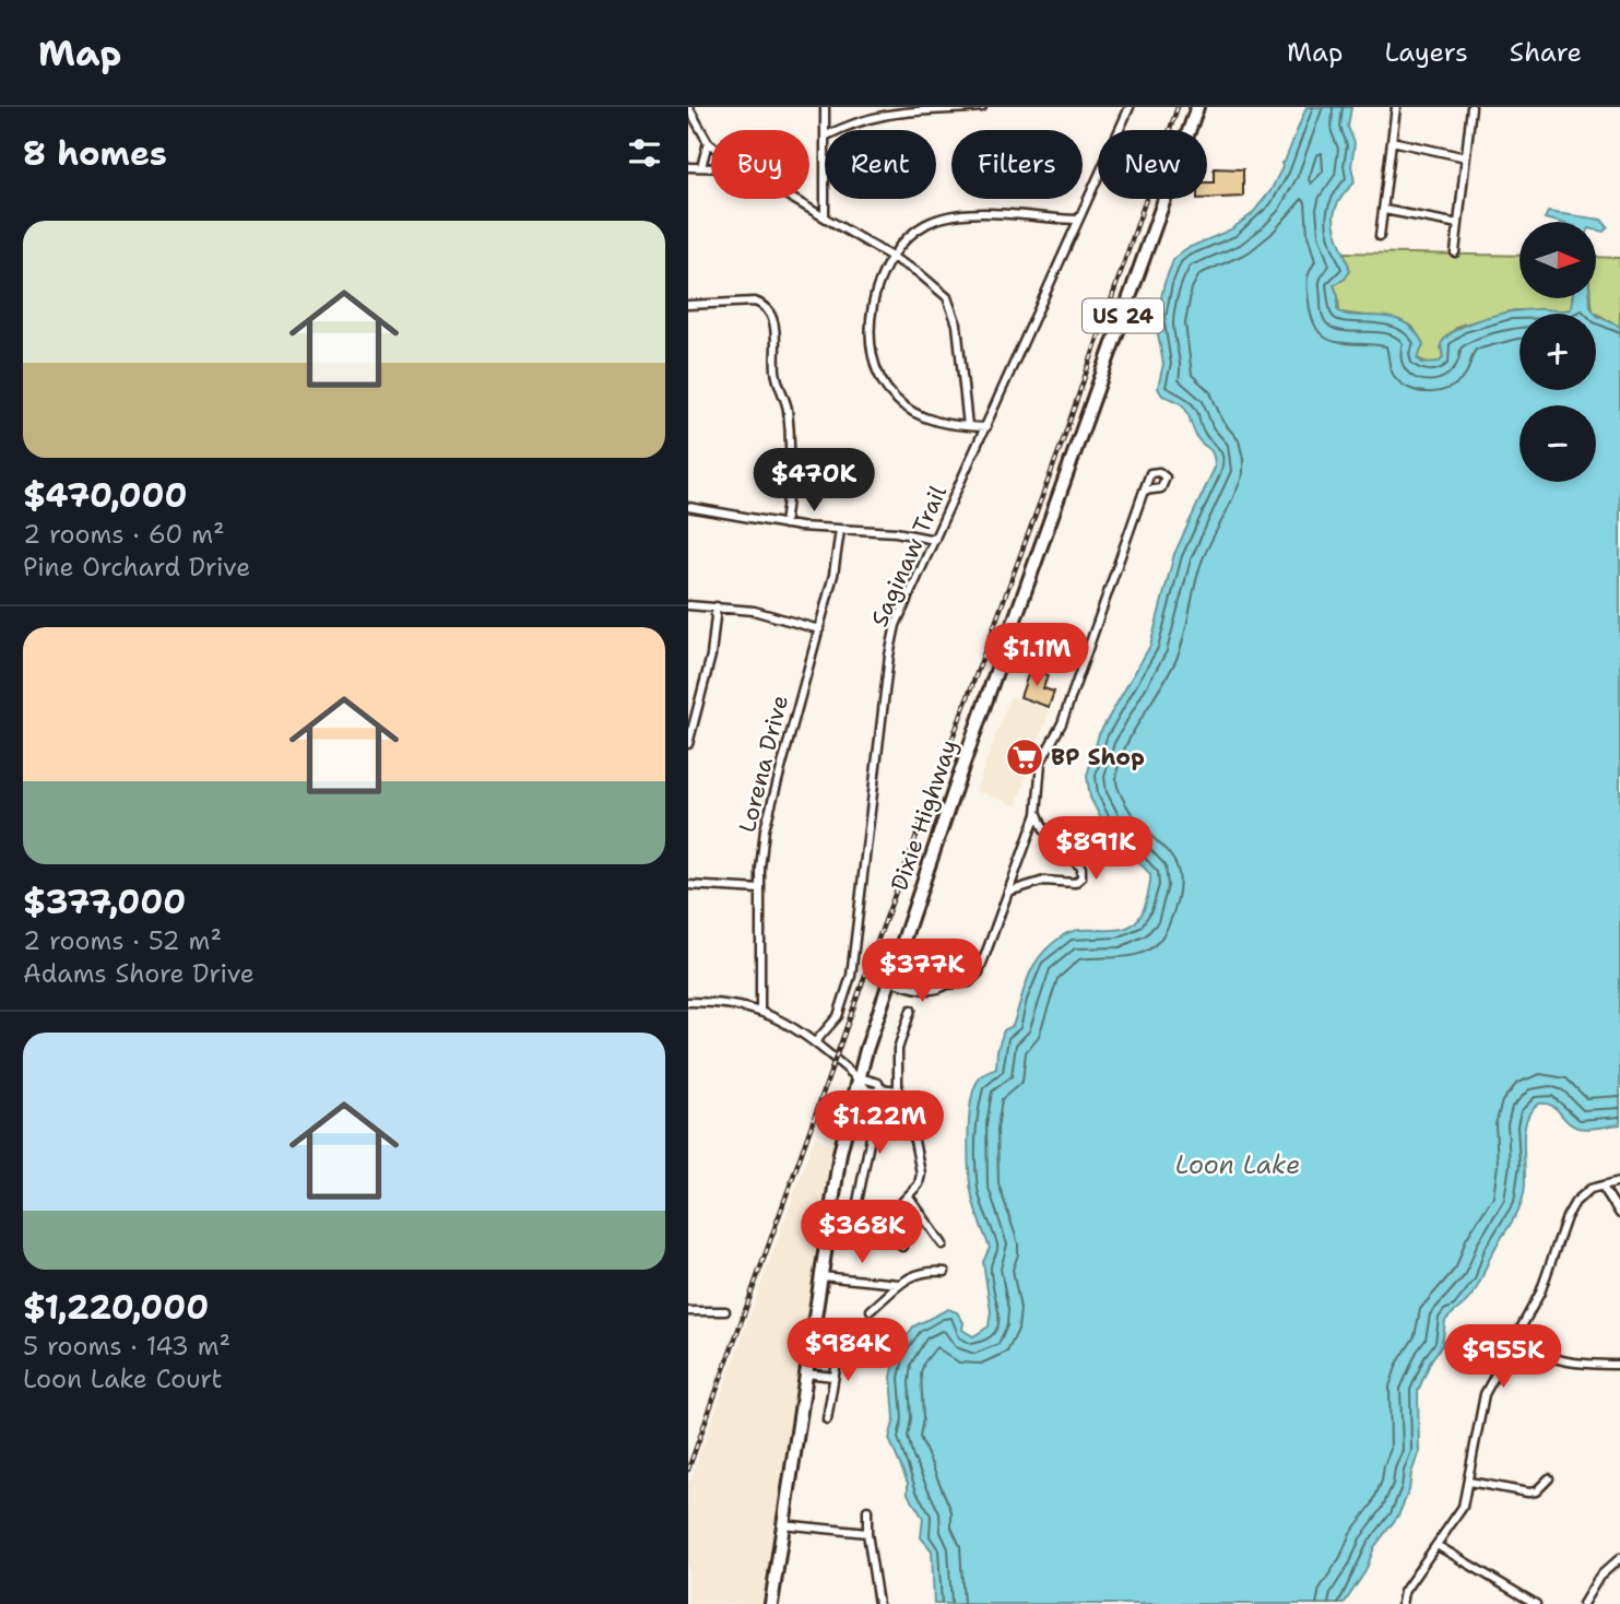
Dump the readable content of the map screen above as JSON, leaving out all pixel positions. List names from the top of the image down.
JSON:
{
  "streets": {
    "main road": ["US 24", "Dixie Highway"],
    "street": ["Saginaw Trail", "Lorena Drive"]
  },
  "water": ["Loon Lake"],
  "places": {
    "supermarket": ["BP Shop"]
  },
  "north": "right",
  "page": {
    "header": "Map",
    "nav": ["Map", "Layers", "Share"],
    "heading": "8 homes",
    "chip": [
      "Buy",
      "Rent",
      "Filters",
      "New"
    ],
    "list": [
      {
        "name": "$470,000",
        "note": "2 rooms · 60 m² · Pine Orchard Drive"
      },
      {
        "name": "$377,000",
        "note": "2 rooms · 52 m² · Adams Shore Drive"
      },
      {
        "name": "$1,220,000",
        "note": "5 rooms · 143 m² · Loon Lake Court"
      }
    ],
    "map_buttons": ["+", "−"],
    "price": [
      "$470K",
      "$1.1M",
      "$891K",
      "$377K",
      "$1.22M",
      "$368K",
      "$984K",
      "$955K"
    ]
  }
}
